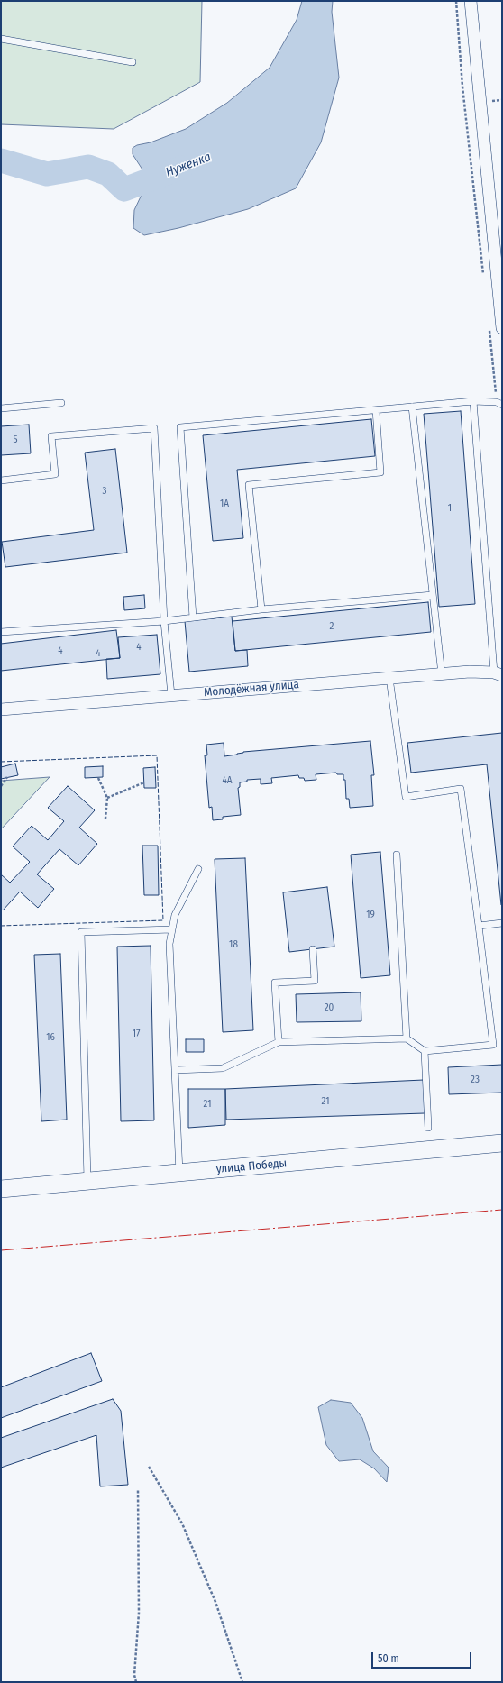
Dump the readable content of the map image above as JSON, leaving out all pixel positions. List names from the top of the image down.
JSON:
{
  "streets": {
    "street": ["Молодёжная улица", "улица Победы"]
  },
  "water": ["Нуженка"],
  "house_numbers": [
    "5",
    "3",
    "1А",
    "1",
    "2",
    "4",
    "4",
    "4",
    "4А",
    "19",
    "18",
    "20",
    "17",
    "16",
    "23",
    "21",
    "21"
  ],
  "scale_bar": "50 m"
}
